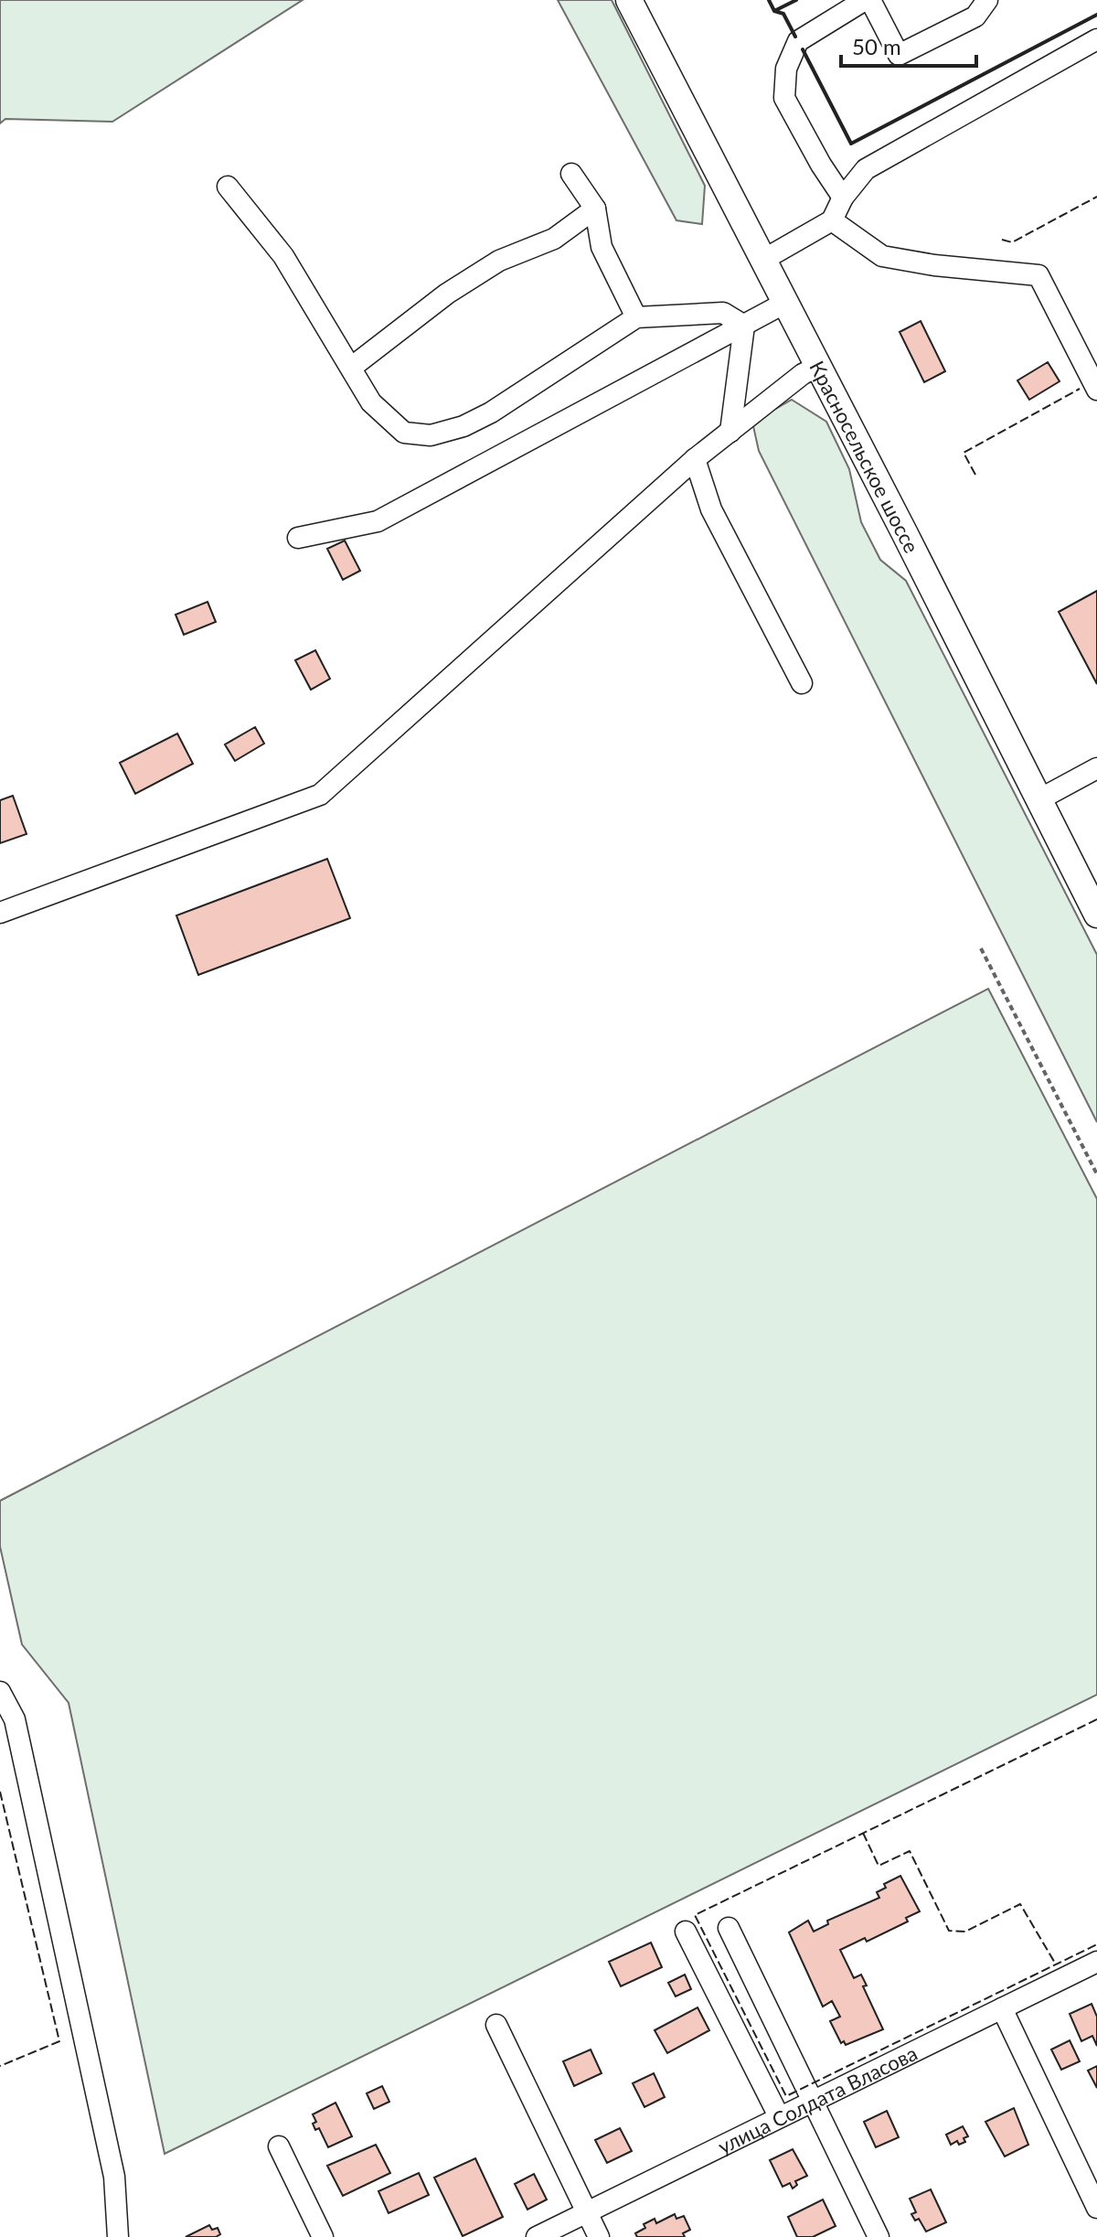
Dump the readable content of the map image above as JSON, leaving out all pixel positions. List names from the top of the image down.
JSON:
{
  "streets": {
    "main road": ["Красносельское шоссе"],
    "street": ["улица Солдата Власова"]
  },
  "scale_bar": "50 m"
}
